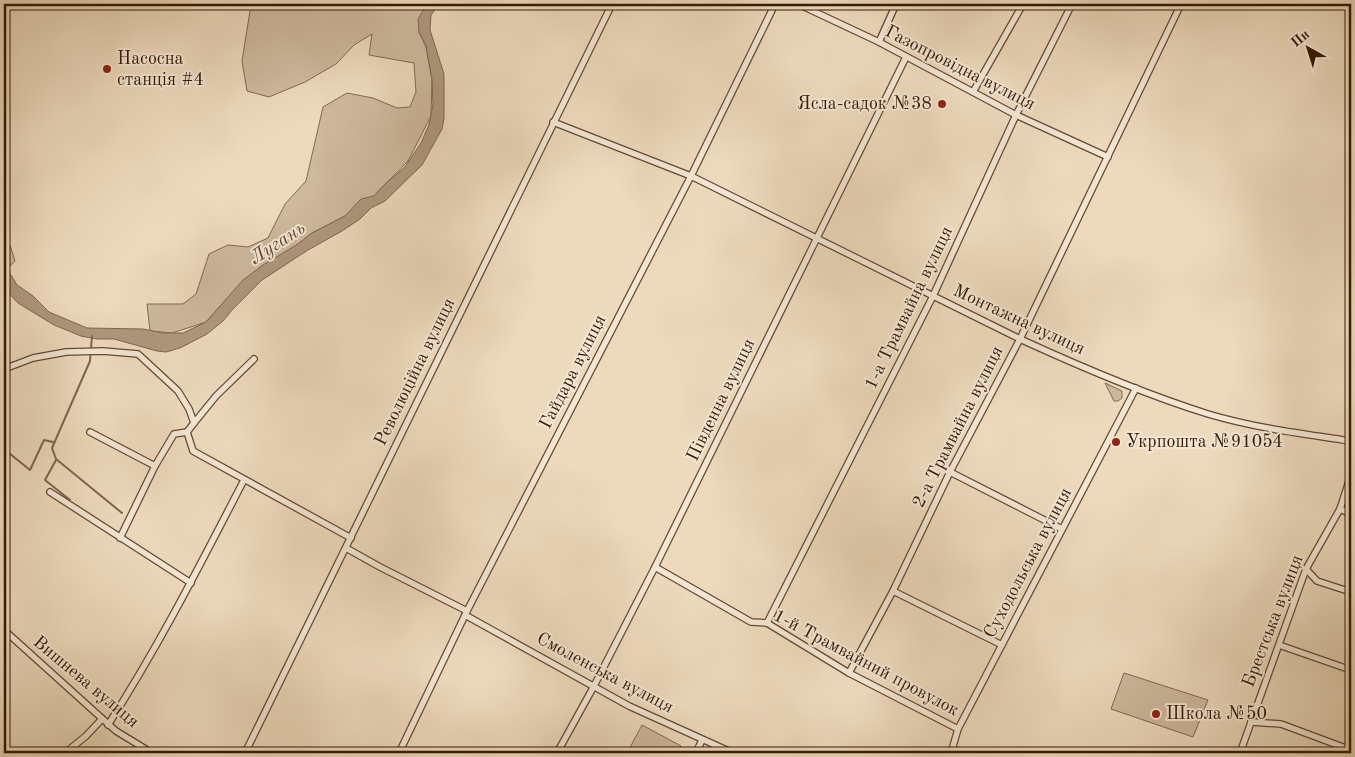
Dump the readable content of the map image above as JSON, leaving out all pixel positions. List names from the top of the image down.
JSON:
{
  "streets": {
    "street": [
      "Газопровідна вулиця",
      "1-а Трамвайна вулиця",
      "Монтажна вулиця",
      "Революційна вулиця",
      "Гайдара вулиця",
      "Південна вулиця",
      "2-а Трамвайна вулиця",
      "Суходольська вулиця",
      "Брестська вулиця",
      "1-й Трамвайний провулок",
      "Смоленська вулиця",
      "Вишнева вулиця"
    ]
  },
  "crossings": [
    ["Газопровідна вулиця", "1-а Трамвайна вулиця"],
    ["Газопровідна вулиця", "Південна вулиця"],
    ["Газопровідна вулиця", "2-а Трамвайна вулиця"],
    ["1-а Трамвайна вулиця", "Монтажна вулиця"],
    ["1-а Трамвайна вулиця", "1-й Трамвайний провулок"],
    ["Монтажна вулиця", "Революційна вулиця"],
    ["Монтажна вулиця", "Гайдара вулиця"],
    ["Монтажна вулиця", "Південна вулиця"],
    ["Монтажна вулиця", "2-а Трамвайна вулиця"],
    ["Монтажна вулиця", "Суходольська вулиця"],
    ["Революційна вулиця", "Смоленська вулиця"],
    ["Гайдара вулиця", "Смоленська вулиця"],
    ["Південна вулиця", "1-й Трамвайний провулок"],
    ["Південна вулиця", "Смоленська вулиця"],
    ["2-а Трамвайна вулиця", "1-й Трамвайний провулок"],
    ["Суходольська вулиця", "1-й Трамвайний провулок"]
  ],
  "water": ["Лугань"],
  "places": [
    "Насосна станція #4",
    "Ясла-садок №38",
    "Укрпошта №91054",
    "Школа №50"
  ],
  "north": "top left"
}
